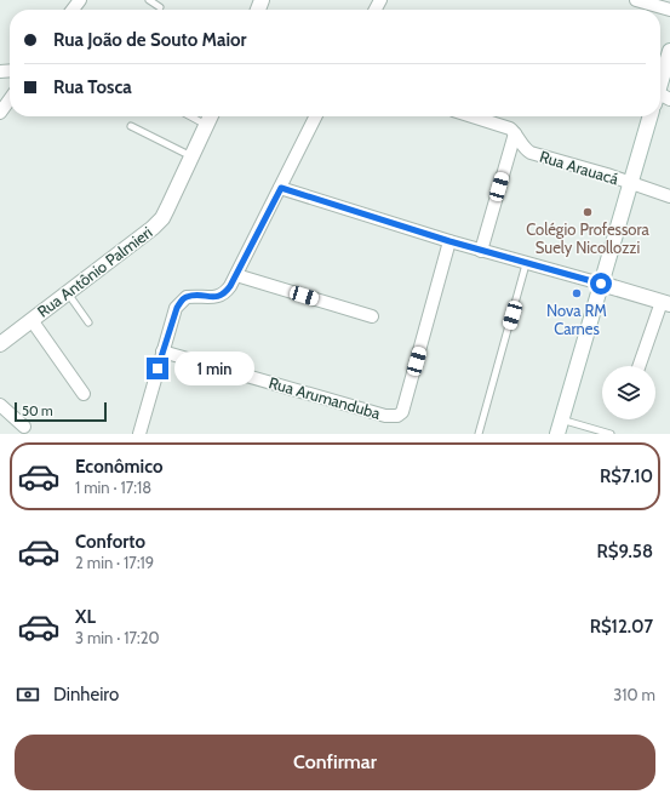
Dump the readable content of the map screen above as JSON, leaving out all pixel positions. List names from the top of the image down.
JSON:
{
  "streets": {
    "street": ["Rua Arauacá", "Rua Antônio Palmieri", "Rua Arumanduba"]
  },
  "places": ["Colégio Professora Suely Nicollozzi", "Nova RM Carnes"],
  "scale_bar": "50 m",
  "page": {
    "banner": ["Rua João de Souto Maior", "Rua Tosca"],
    "bubble": "1 min",
    "scale": "50 m",
    "list": [
      {
        "name": "Econômico",
        "note": "1 min · 17:18",
        "value": "R$7.10"
      },
      {
        "name": "Conforto",
        "note": "2 min · 17:19",
        "value": "R$9.58"
      },
      {
        "name": "XL",
        "note": "3 min · 17:20",
        "value": "R$12.07"
      }
    ],
    "pay": ["Dinheiro", "310 m"],
    "buttons": "Confirmar"
  }
}
